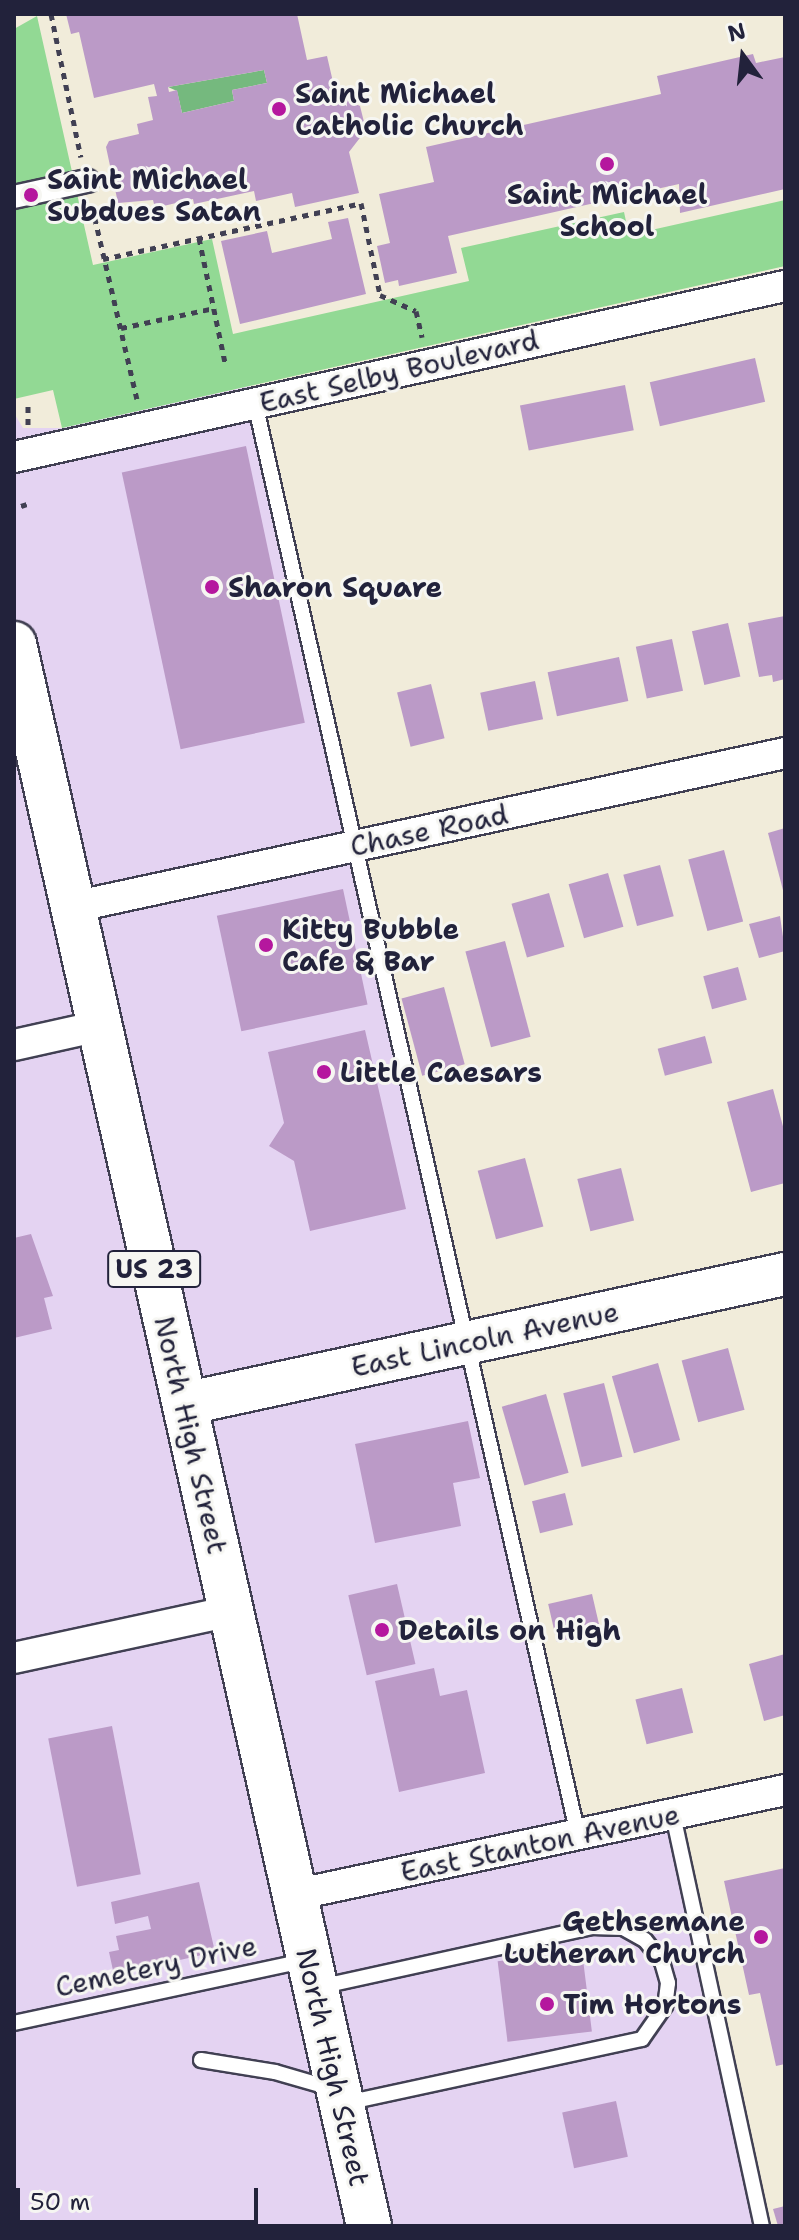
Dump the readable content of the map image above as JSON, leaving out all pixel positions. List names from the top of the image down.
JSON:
{
  "streets": {
    "main road": ["US 23", "East Lincoln Avenue", "North High Street"],
    "street": ["East Selby Boulevard", "Chase Road", "East Stanton Avenue"],
    "lane": ["Cemetery Drive"]
  },
  "crossings": [
    ["Chase Road", "North High Street"],
    ["East Lincoln Avenue", "North High Street"],
    ["North High Street", "East Stanton Avenue"],
    ["North High Street", "Cemetery Drive"]
  ],
  "places": [
    "Saint Michael Catholic Church",
    "Saint Michael School",
    "Saint Michael Subdues Satan",
    "Sharon Square",
    "Kitty Bubble Cafe & Bar",
    "Little Caesars",
    "Details on High",
    "Gethsemane Lutheran Church",
    "Tim Hortons"
  ],
  "scale_bar": "50 m",
  "north": "top"
}
